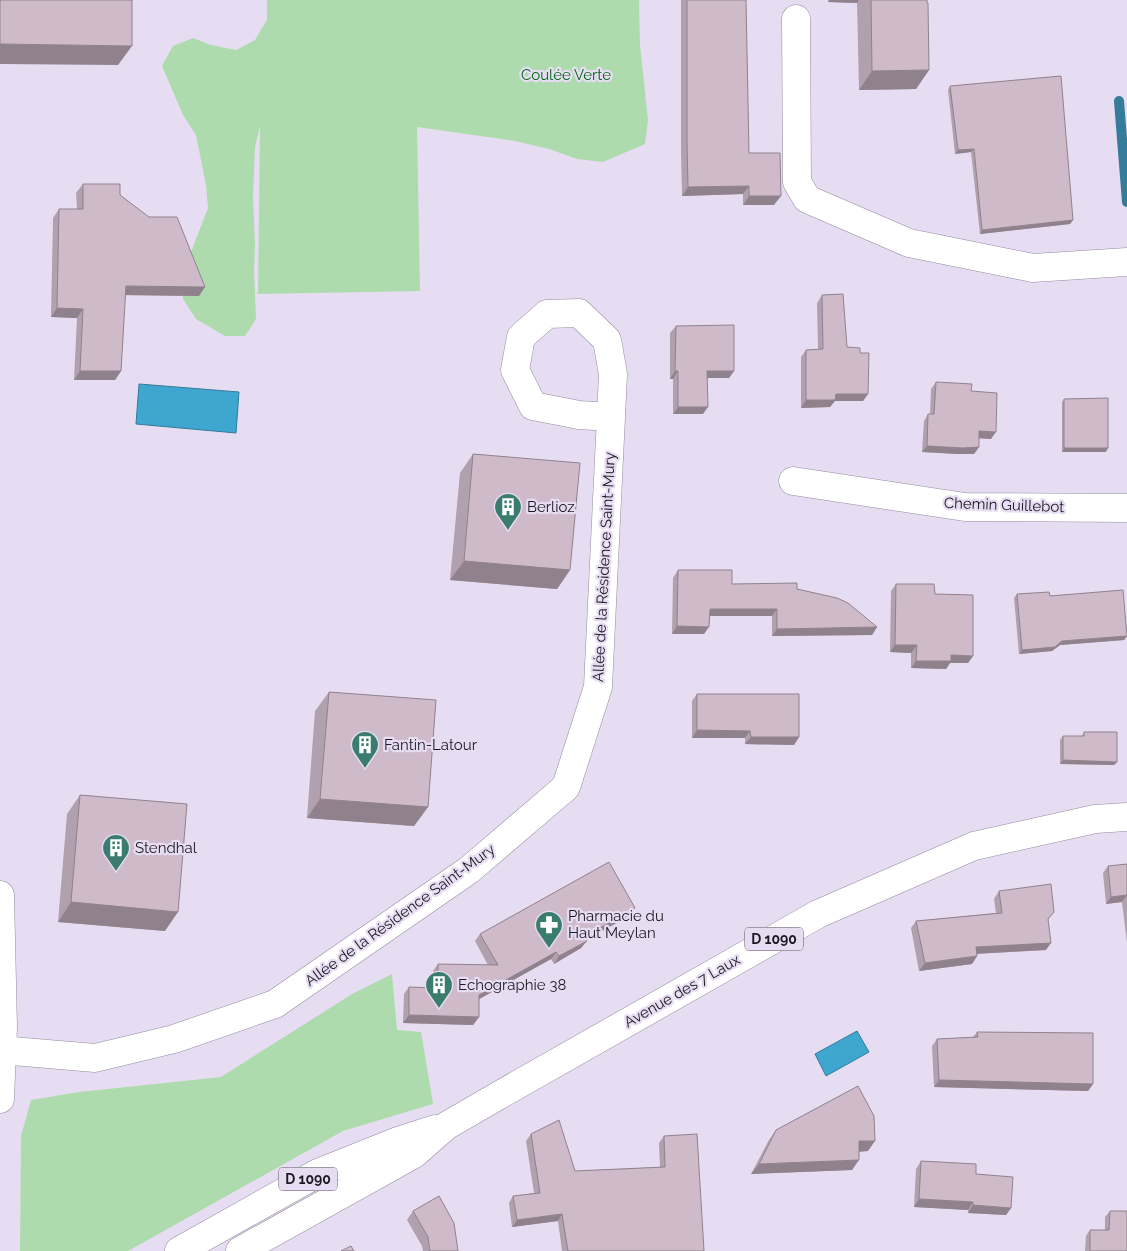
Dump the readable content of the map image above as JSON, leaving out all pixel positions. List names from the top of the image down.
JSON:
{
  "streets": {
    "street": [
      "Chemin Guillebot",
      "Allée de la Résidence Saint-Mury",
      "D 1090",
      "Avenue des 7 Laux"
    ]
  },
  "crossings": [
    ["D 1090", "Avenue des 7 Laux"]
  ],
  "parks": ["Coulée Verte"],
  "places": {
    "building": [
      "Berlioz",
      "Fantin-Latour",
      "Stendhal",
      "Echographie 38"
    ],
    "pharmacy": ["Pharmacie du Haut Meylan"]
  }
}
